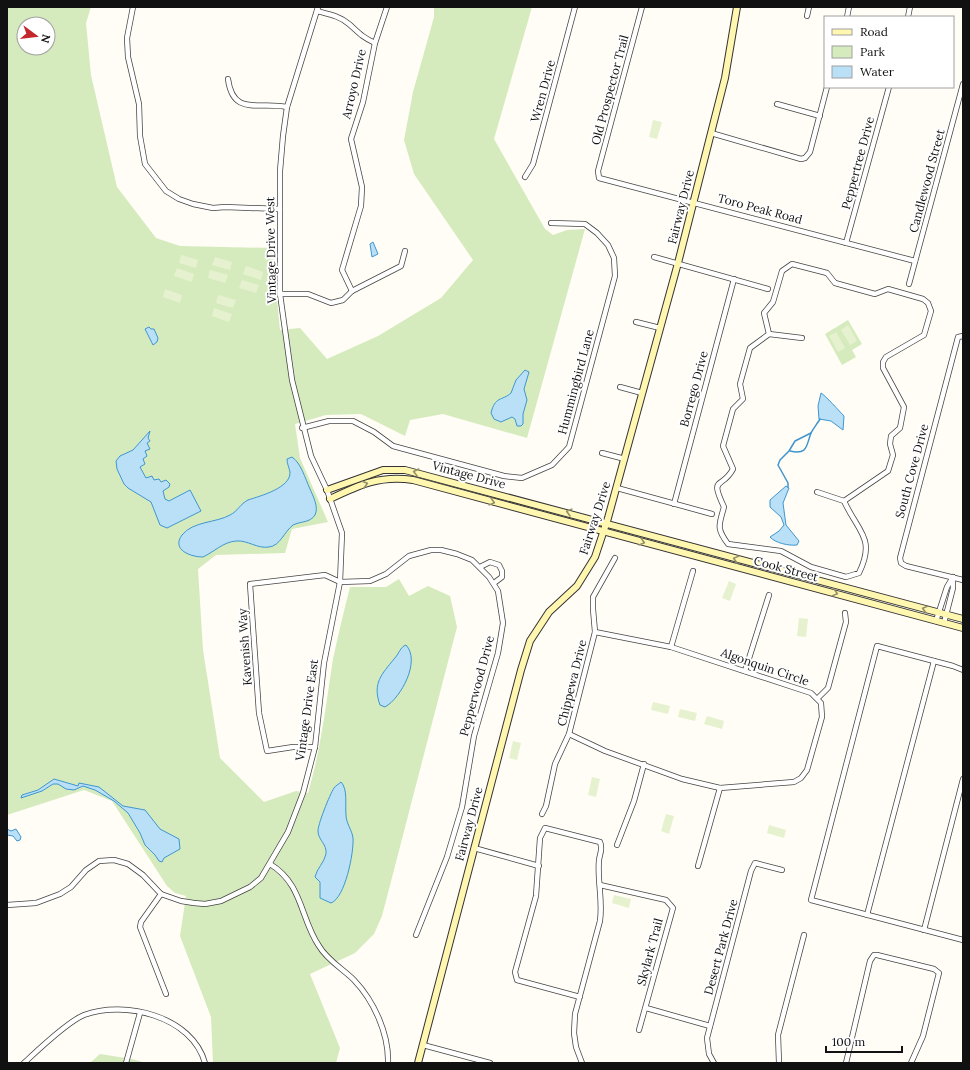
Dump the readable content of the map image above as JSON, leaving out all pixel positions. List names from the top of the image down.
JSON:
{
  "streets": {
    "street": [
      "Arroyo Drive",
      "Old Prospector Trail",
      "Wren Drive",
      "Peppertree Drive",
      "Candlewood Street",
      "Fairway Drive",
      "Toro Peak Road",
      "Vintage Drive West",
      "Hummingbird Lane",
      "Borrego Drive",
      "South Cove Drive",
      "Vintage Drive",
      "Cook Street",
      "Kavenish Way",
      "Algonquin Circle",
      "Chippewa Drive",
      "Pepperwood Drive",
      "Vintage Drive East",
      "Desert Park Drive",
      "Skylark Trail"
    ]
  },
  "crossings": [
    ["Old Prospector Trail", "Toro Peak Road"],
    ["Peppertree Drive", "Toro Peak Road"],
    ["Candlewood Street", "Toro Peak Road"],
    ["Fairway Drive", "Toro Peak Road"],
    ["Fairway Drive", "Vintage Drive"],
    ["Fairway Drive", "Cook Street"],
    ["Vintage Drive West", "Hummingbird Lane"],
    ["Vintage Drive West", "Vintage Drive"],
    ["Vintage Drive West", "Vintage Drive East"],
    ["Vintage Drive", "Cook Street"],
    ["Vintage Drive", "Vintage Drive East"],
    ["Kavenish Way", "Pepperwood Drive"],
    ["Kavenish Way", "Vintage Drive East"],
    ["Algonquin Circle", "Chippewa Drive"],
    ["Pepperwood Drive", "Vintage Drive East"]
  ],
  "legend": ["Road", "Park", "Water"],
  "scale_bar": "100 m",
  "north": "right"
}
